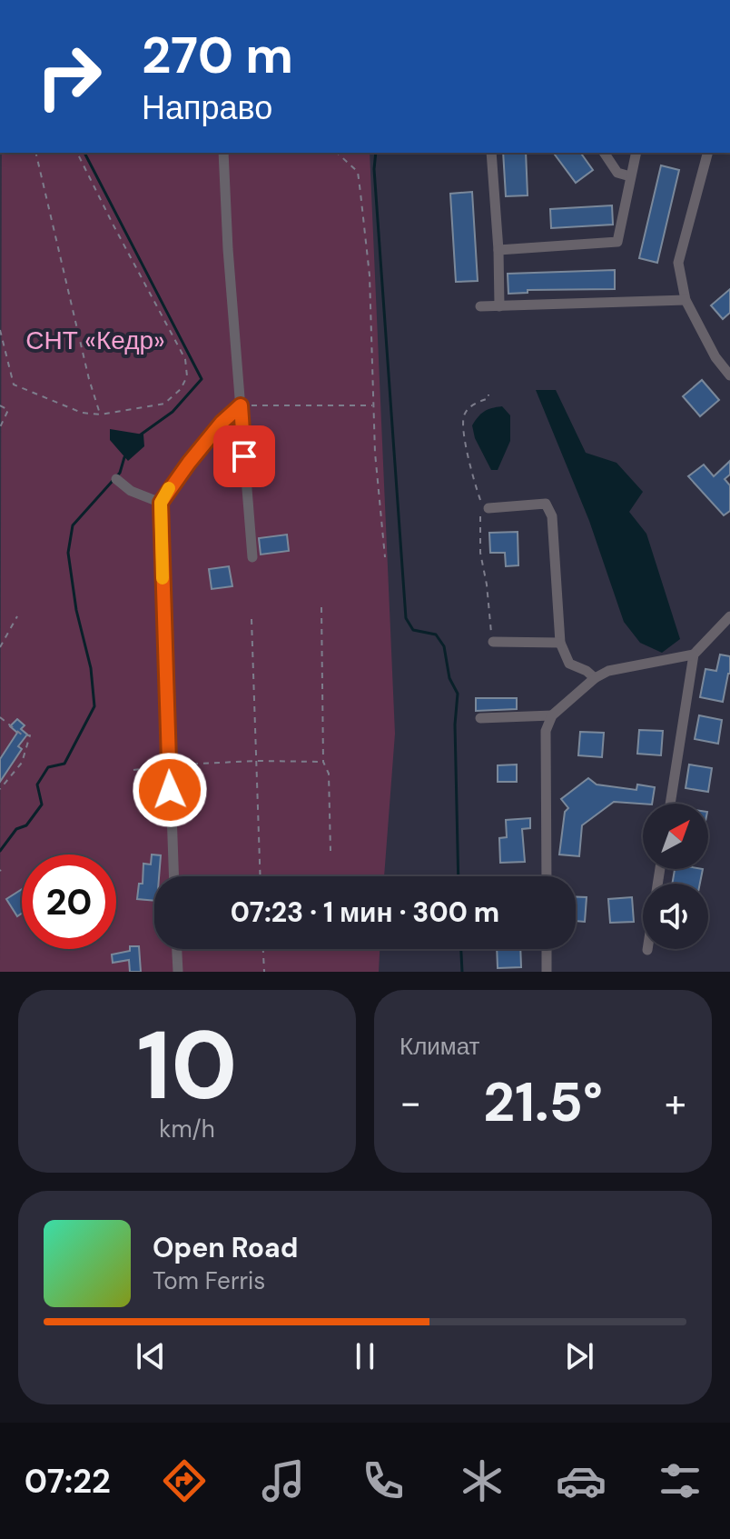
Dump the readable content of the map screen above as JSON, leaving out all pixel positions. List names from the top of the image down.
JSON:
{
  "parks": ["СНТ «Кедр»"],
  "north": "top right",
  "page": {
    "turn": ["270 m", "Направо"],
    "limit": "20",
    "trip": "07:23 · 1 мин · 300 m",
    "tile": [
      ["10", "km/h"],
      "Климат"
    ],
    "heat": ["−", "21.5°", "+"],
    "song": ["Open Road", "Tom Ferris"],
    "tabs": "07:22"
  }
}
